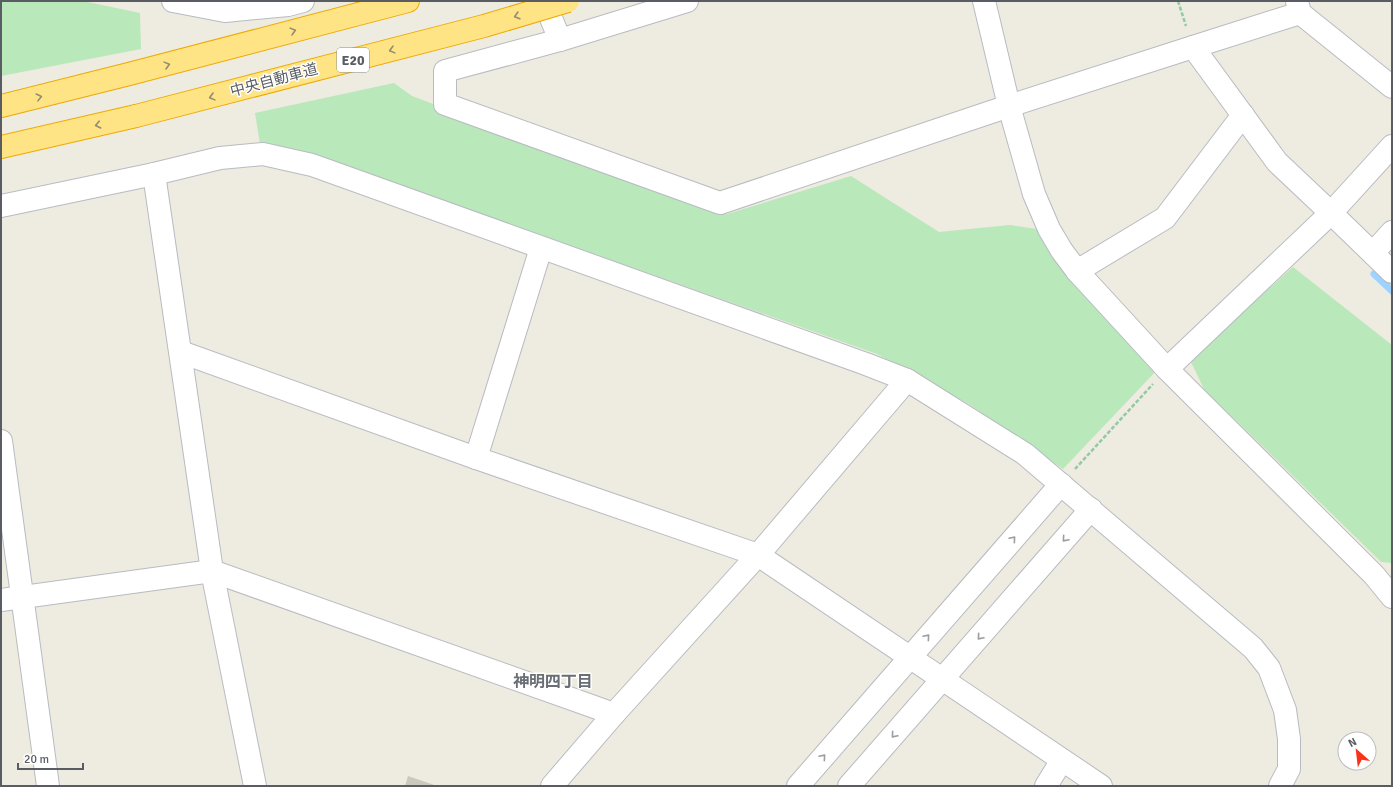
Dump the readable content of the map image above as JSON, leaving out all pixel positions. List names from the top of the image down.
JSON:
{
  "streets": {
    "highway": ["E20", "中央自動車道"]
  },
  "districts": ["神明四丁目"],
  "scale_bar": "20 m",
  "north": "top left"
}
